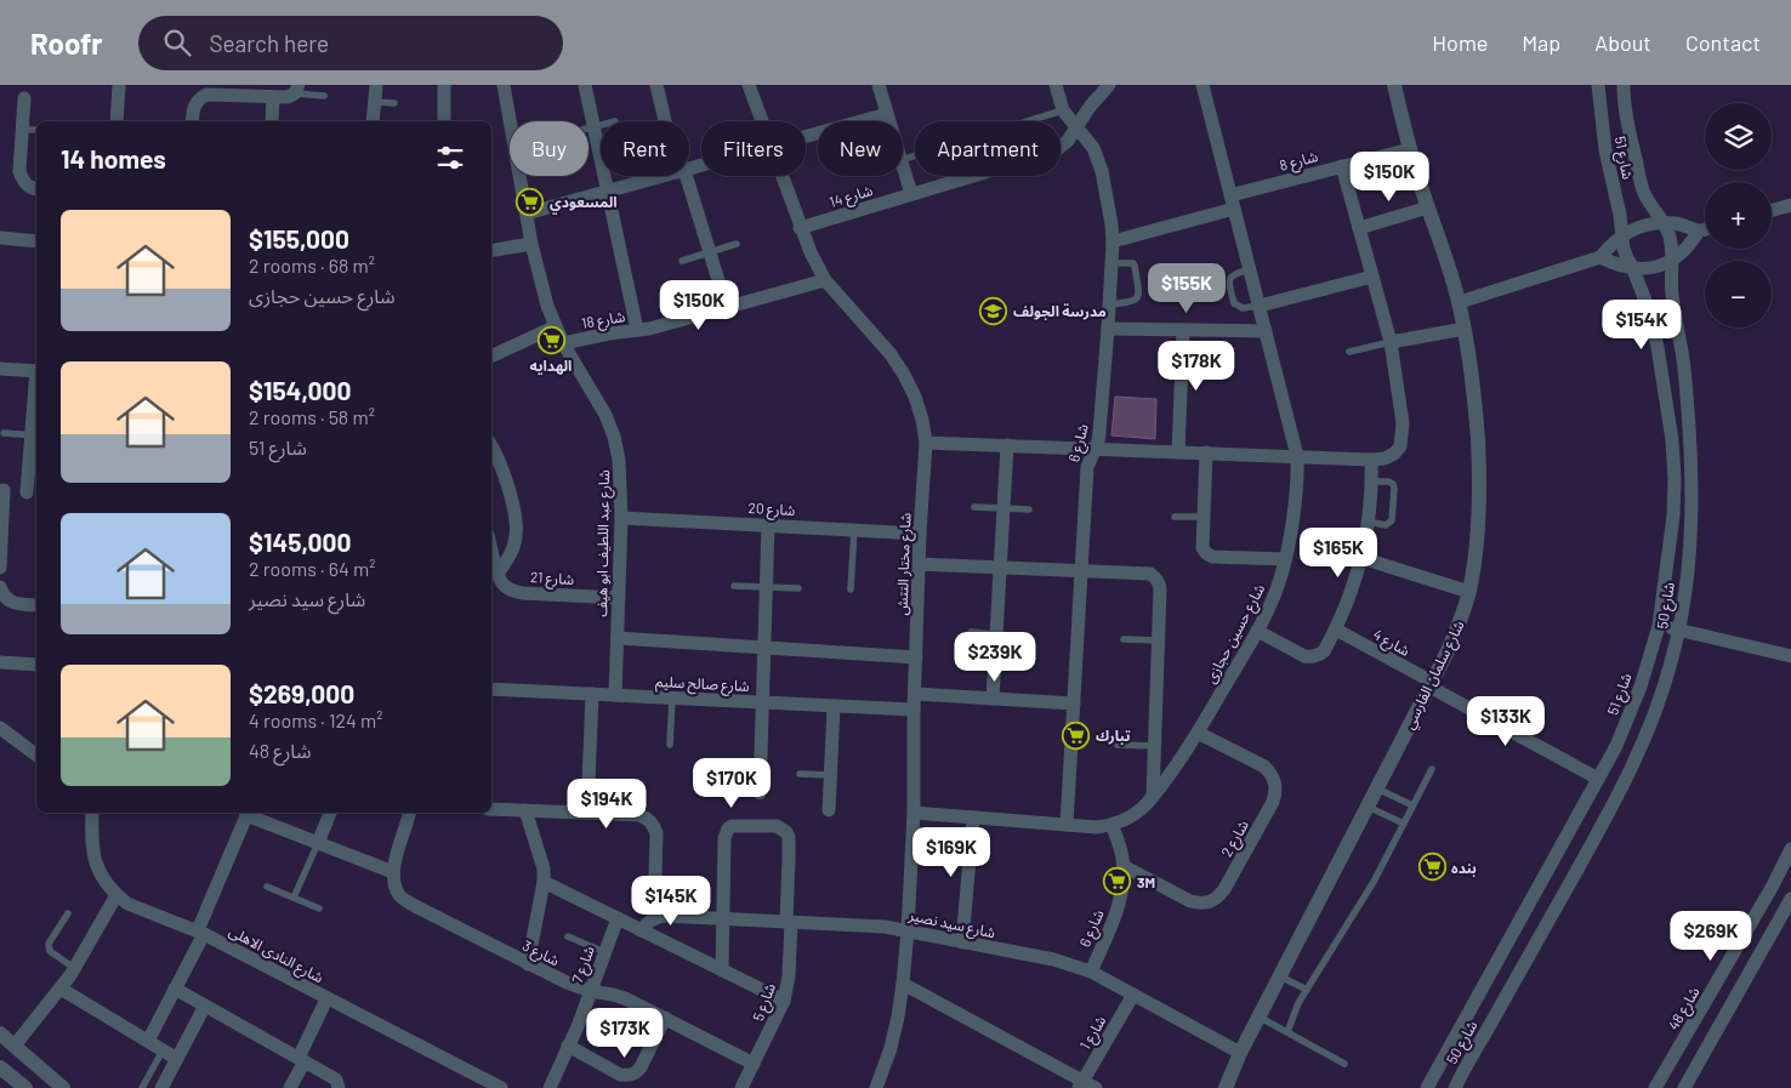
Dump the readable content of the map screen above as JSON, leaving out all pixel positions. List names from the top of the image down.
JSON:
{
  "streets": {
    "street": [
      "شارع 51",
      "شارع 8",
      "شارع 14",
      "شارع 18",
      "شارع 6",
      "شارع 20",
      "شارع عبد اللطيف ابو هيف",
      "شارع مختار التتش",
      "شارع 21",
      "شارع 50",
      "شارع حسين حجازى",
      "شارع 4",
      "شارع سلمان الفارسي",
      "شارع صالح سليم",
      "شارع 2",
      "شارع سيد نصير",
      "شارع 3",
      "شارع النادى الاهلى",
      "شارع 7",
      "شارع 5",
      "شارع 48",
      "شارع 1"
    ]
  },
  "crossings": [
    ["شارع 51", "شارع 50"],
    ["شارع 51", "شارع 4"],
    ["شارع 8", "شارع 6"],
    ["شارع 8", "شارع حسين حجازى"],
    ["شارع 8", "شارع سلمان الفارسي"],
    ["شارع 14", "شارع 6"],
    ["شارع 14", "شارع مختار التتش"],
    ["شارع 18", "شارع عبد اللطيف ابو هيف"],
    ["شارع 18", "شارع مختار التتش"],
    ["شارع 6", "شارع حسين حجازى"],
    ["شارع 6", "شارع 2"],
    ["شارع 6", "شارع سيد نصير"],
    ["شارع 20", "شارع عبد اللطيف ابو هيف"],
    ["شارع 20", "شارع مختار التتش"],
    ["شارع عبد اللطيف ابو هيف", "شارع 21"],
    ["شارع عبد اللطيف ابو هيف", "شارع صالح سليم"],
    ["شارع مختار التتش", "شارع حسين حجازى"],
    ["شارع مختار التتش", "شارع صالح سليم"],
    ["شارع مختار التتش", "شارع سيد نصير"],
    ["شارع حسين حجازى", "شارع 2"],
    ["شارع 4", "شارع سلمان الفارسي"],
    ["شارع سلمان الفارسي", "شارع سيد نصير"],
    ["شارع سيد نصير", "شارع 5"],
    ["شارع سيد نصير", "شارع 1"],
    ["شارع 3", "شارع 7"],
    ["شارع 3", "شارع 5"]
  ],
  "places": {
    "supermarket": [
      "المسعودي",
      "الهدايه",
      "تبارك",
      "بنده",
      "3M"
    ],
    "school or university": ["مدرسة الجولف"]
  },
  "page": {
    "header": "Roofr",
    "search": "Search here",
    "nav": [
      "Home",
      "Map",
      "About",
      "Contact"
    ],
    "map_buttons": ["+", "−"],
    "chip": [
      "Buy",
      "Rent",
      "Filters",
      "New",
      "Apartment"
    ],
    "heading": "14 homes",
    "price": [
      "$150K",
      "$155K",
      "$150K",
      "$154K",
      "$178K",
      "$165K",
      "$239K",
      "$133K",
      "$170K",
      "$194K",
      "$169K",
      "$145K",
      "$269K",
      "$173K"
    ],
    "list": [
      {
        "name": "$155,000",
        "note": "2 rooms · 68 m² · شارع حسين حجازى"
      },
      {
        "name": "$154,000",
        "note": "2 rooms · 58 m² · شارع 51"
      },
      {
        "name": "$145,000",
        "note": "2 rooms · 64 m² · شارع سيد نصير"
      },
      {
        "name": "$269,000",
        "note": "4 rooms · 124 m² · شارع 48"
      }
    ]
  }
}
